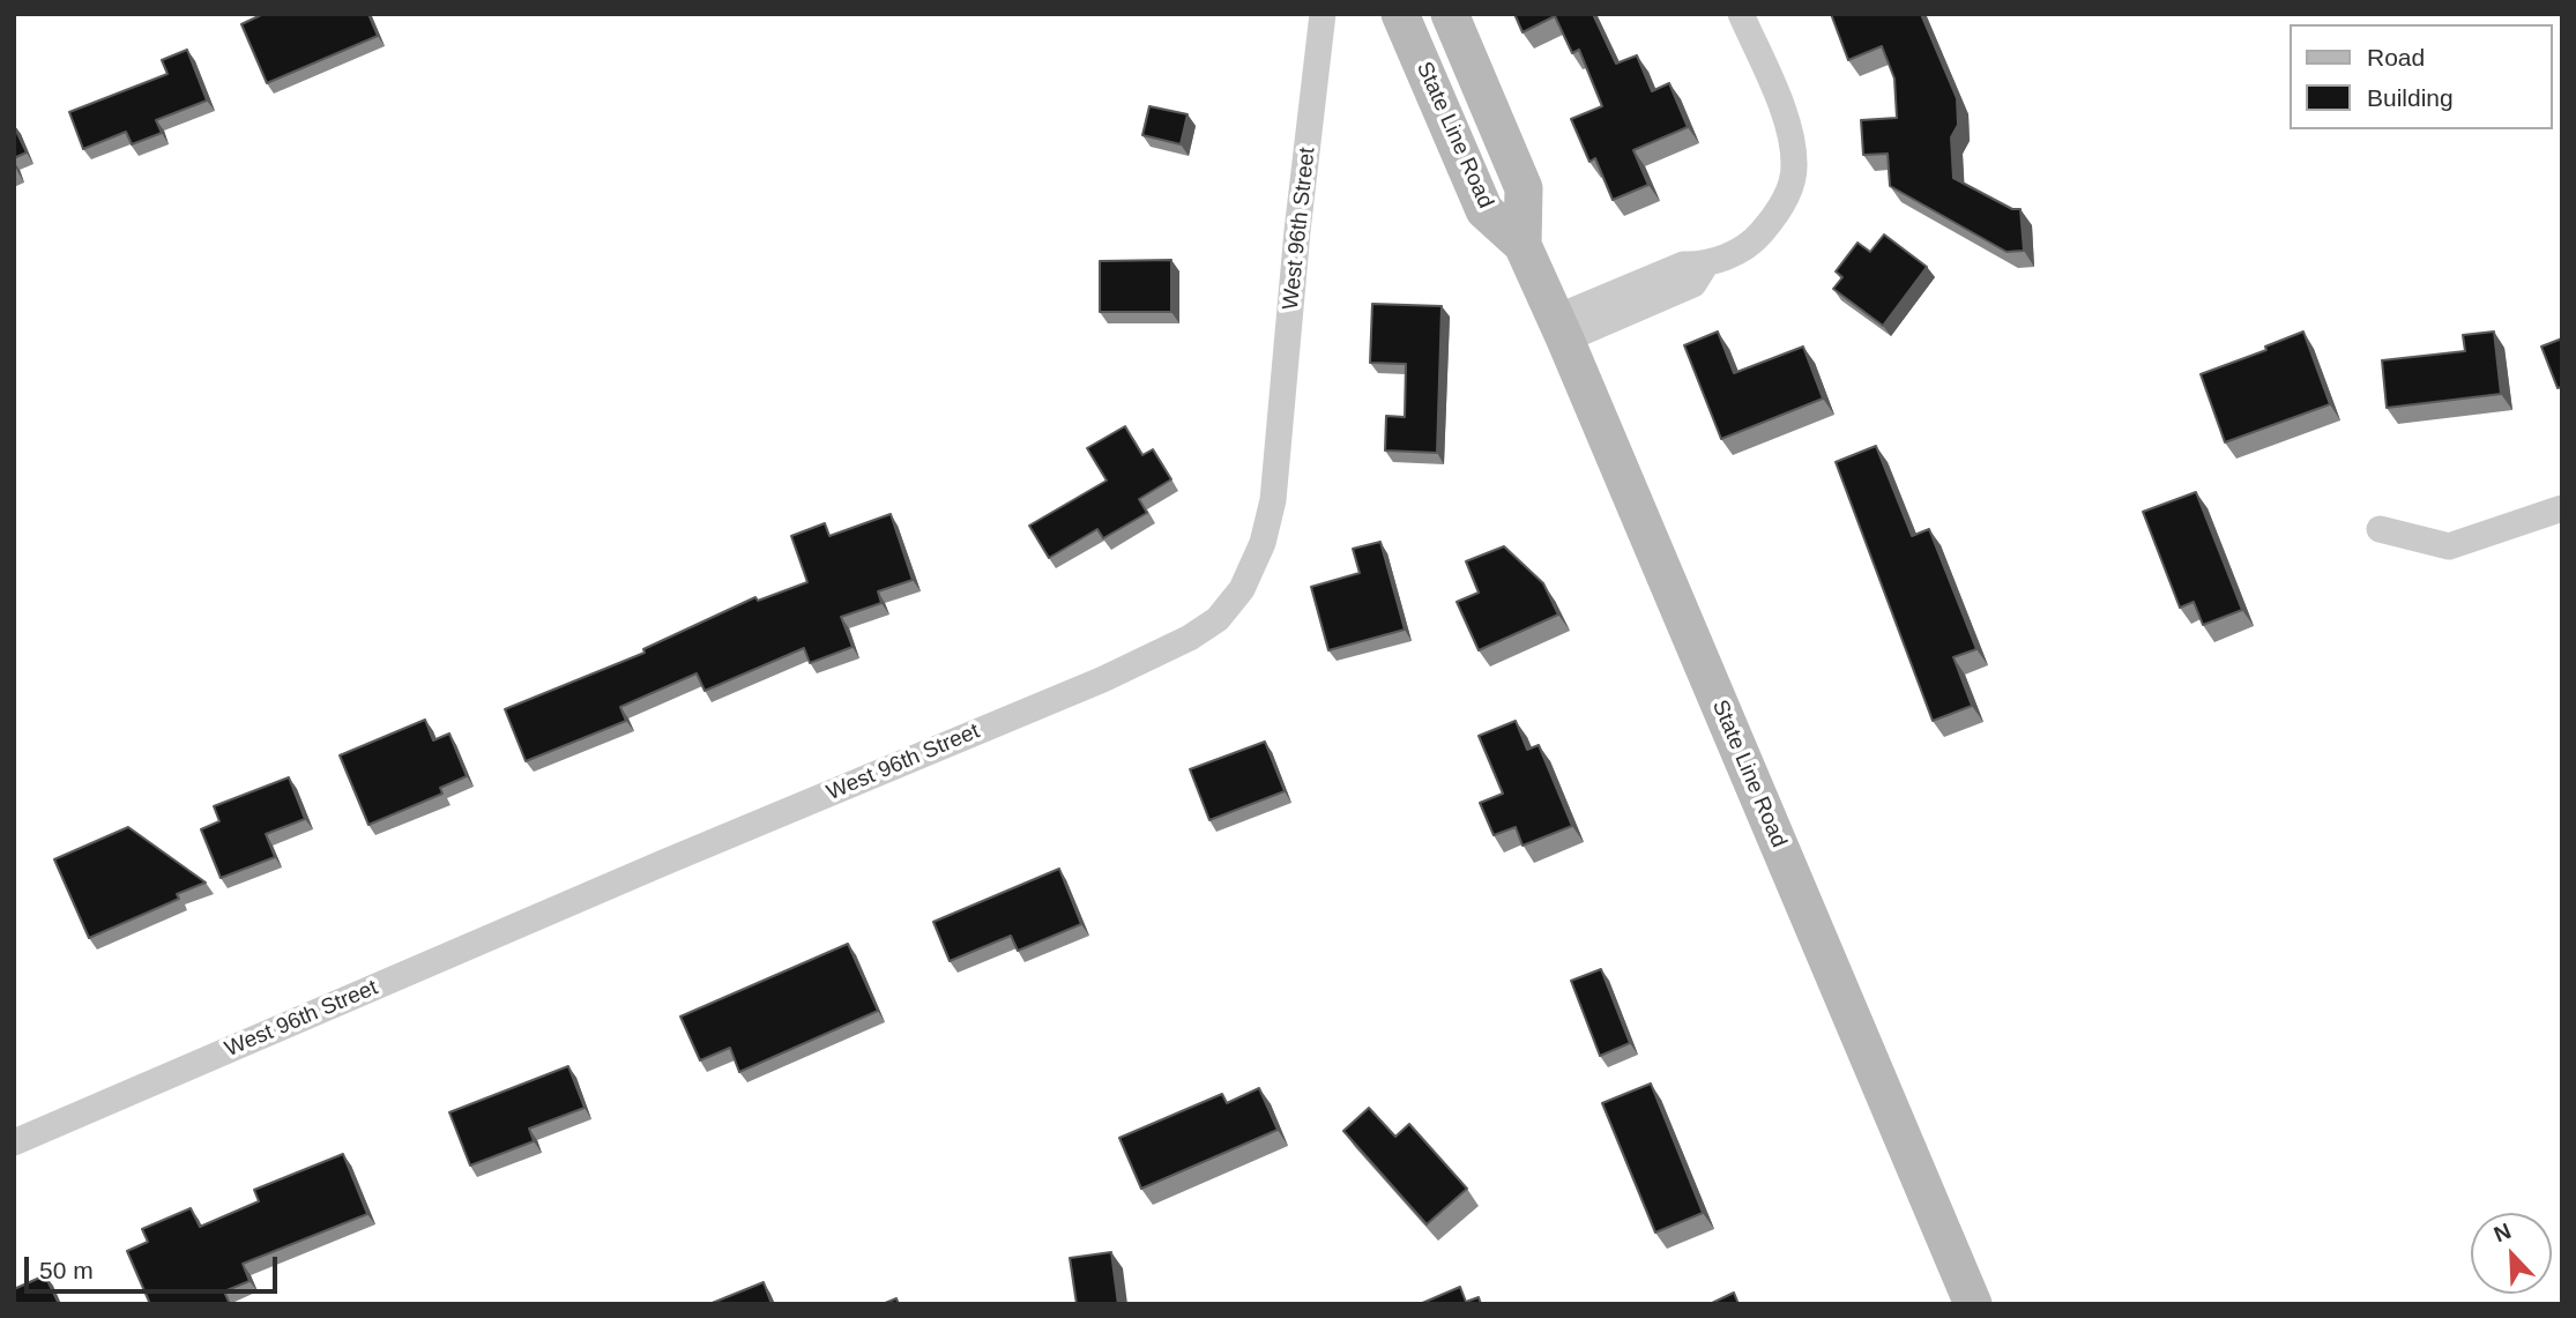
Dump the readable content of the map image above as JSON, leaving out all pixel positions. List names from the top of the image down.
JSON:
{
  "streets": {
    "main road": ["State Line Road"],
    "street": ["West 96th Street"]
  },
  "legend": ["Road", "Building"],
  "scale_bar": "50 m",
  "north": "top left"
}
